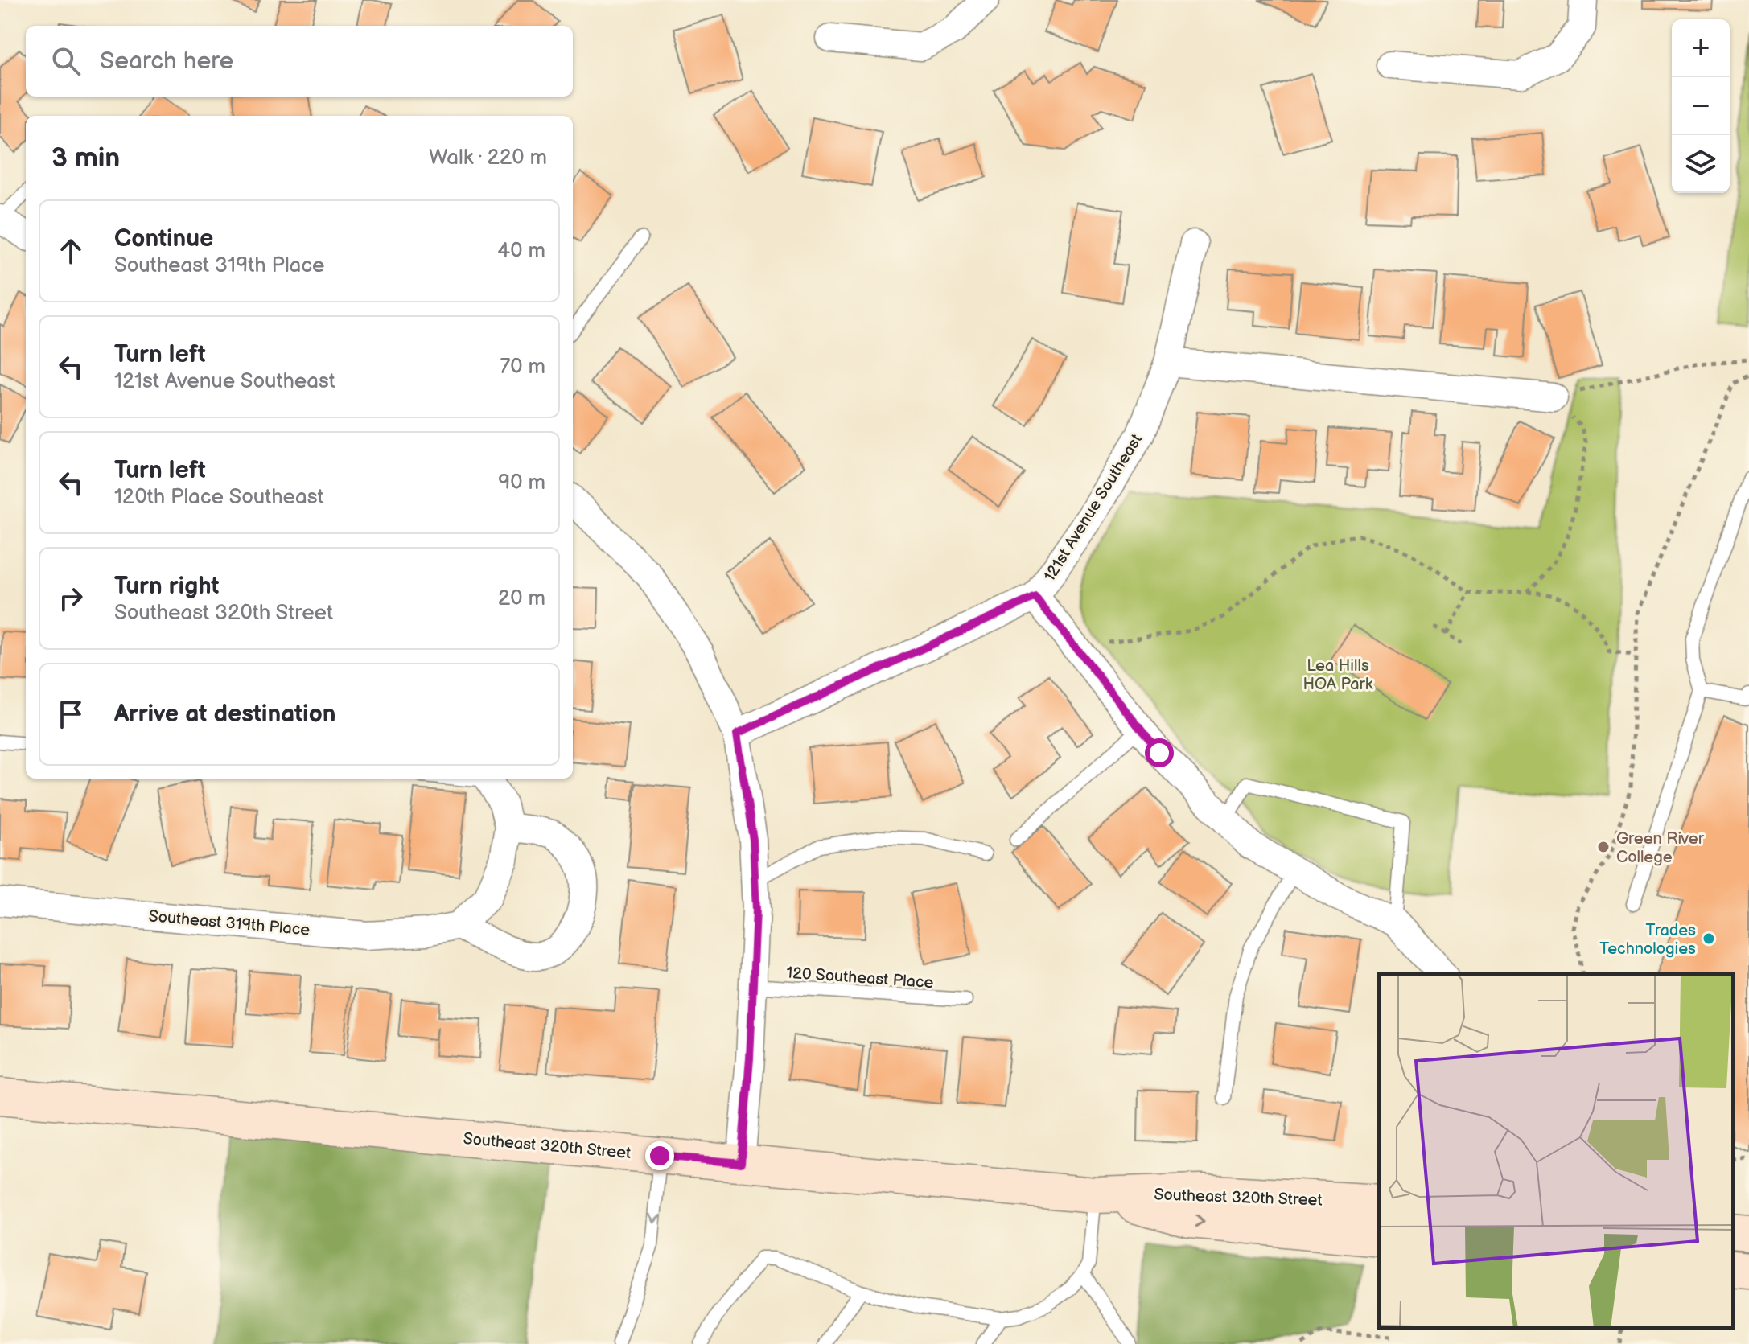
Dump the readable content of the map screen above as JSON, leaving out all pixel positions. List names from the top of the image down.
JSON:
{
  "streets": {
    "street": ["121st Avenue Southeast", "Southeast 319th Place", "Southeast 320th Street"],
    "lane": ["120 Southeast Place"]
  },
  "parks": ["Lea Hills HOA Park"],
  "places": ["Green River College", "Trades Technologies"],
  "page": {
    "map_buttons": ["+", "−"],
    "search": "Search here",
    "heading": ["3 min", "Walk · 220 m"],
    "list": [
      ["Continue", "Southeast 319th Place", "40 m"],
      ["Turn left", "121st Avenue Southeast", "70 m"],
      ["Turn left", "120th Place Southeast", "90 m"],
      ["Turn right", "Southeast 320th Street", "20 m"],
      "Arrive at destination"
    ]
  }
}
